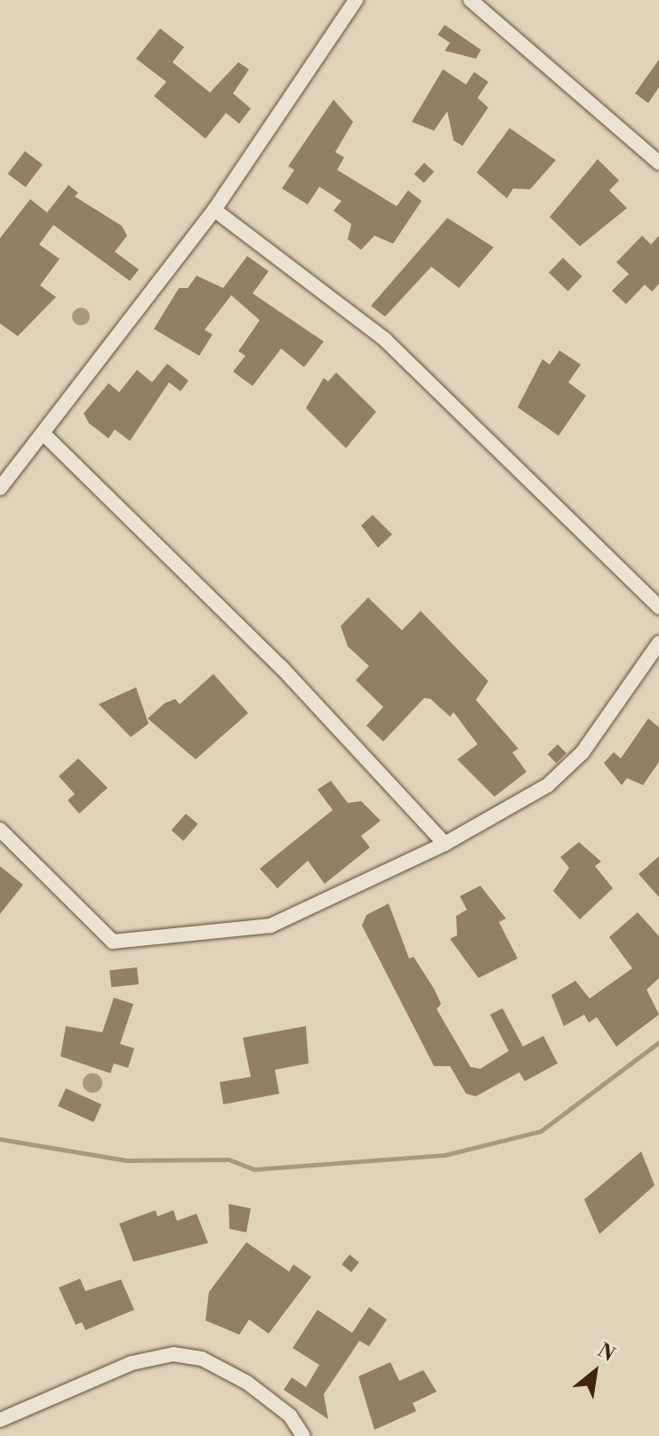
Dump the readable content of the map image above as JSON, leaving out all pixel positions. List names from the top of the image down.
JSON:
{
  "north": "top right"
}
